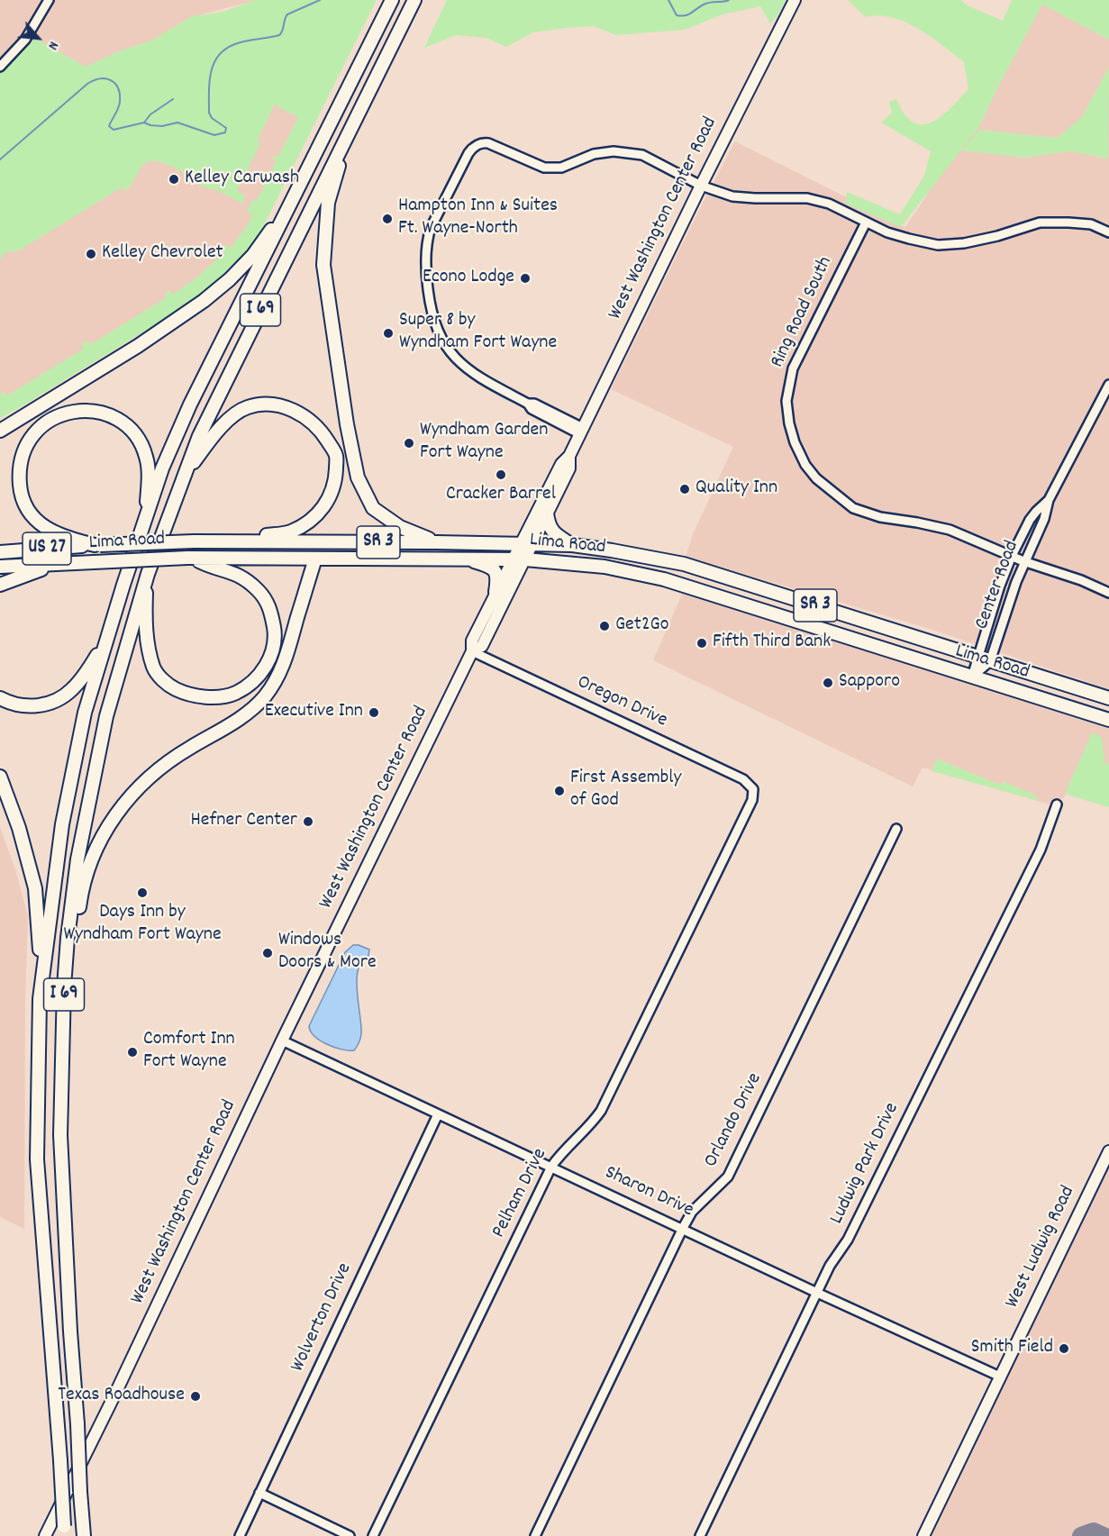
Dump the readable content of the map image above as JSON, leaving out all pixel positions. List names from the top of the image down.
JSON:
{
  "streets": {
    "highway": [
      "I 69",
      "Lima Road",
      "SR 3",
      "US 27"
    ],
    "main road": ["West Washington Center Road", "West Ludwig Road"],
    "street": [
      "Ring Road South",
      "Center Road",
      "Oregon Drive",
      "Orlando Drive",
      "Ludwig Park Drive",
      "Sharon Drive",
      "Pelham Drive",
      "Wolverton Drive"
    ]
  },
  "crossings": [
    ["West Washington Center Road", "Lima Road"],
    ["West Washington Center Road", "Oregon Drive"],
    ["West Washington Center Road", "Sharon Drive"],
    ["Ring Road South", "Center Road"],
    ["Lima Road", "Center Road"],
    ["Oregon Drive", "Pelham Drive"],
    ["Orlando Drive", "Sharon Drive"],
    ["Ludwig Park Drive", "Sharon Drive"],
    ["Sharon Drive", "Pelham Drive"],
    ["Sharon Drive", "West Ludwig Road"],
    ["Sharon Drive", "Wolverton Drive"]
  ],
  "places": [
    "Kelley Carwash",
    "Hampton Inn & Suites Ft. Wayne-North",
    "Kelley Chevrolet",
    "Econo Lodge",
    "Super 8 by Wyndham Fort Wayne",
    "Wyndham Garden Fort Wayne",
    "Cracker Barrel",
    "Quality Inn",
    "Get2Go",
    "Fifth Third Bank",
    "Sapporo",
    "Executive Inn",
    "First Assembly of God",
    "Hefner Center",
    "Days Inn by Wyndham Fort Wayne",
    "Windows Doors & More",
    "Comfort Inn Fort Wayne",
    "Smith Field",
    "Texas Roadhouse"
  ],
  "north": "bottom right"
}
